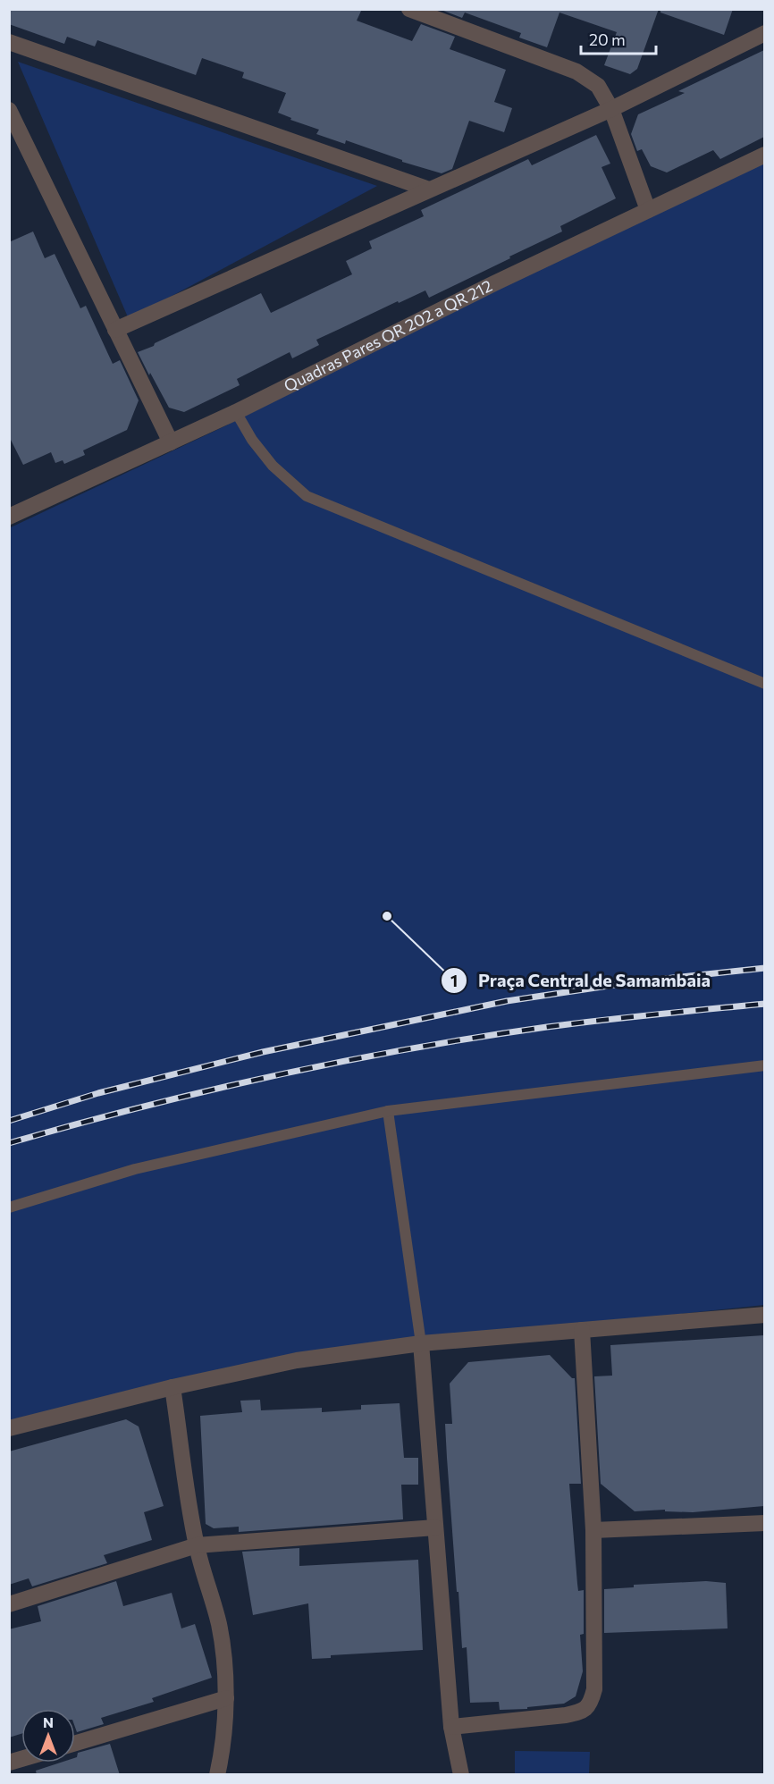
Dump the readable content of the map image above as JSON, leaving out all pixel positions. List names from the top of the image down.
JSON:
{
  "streets": {
    "street": ["Quadras Pares QR 202 a QR 212"]
  },
  "places": ["Praça Central de Samambaia"],
  "scale_bar": "20 m",
  "north": "top"
}
